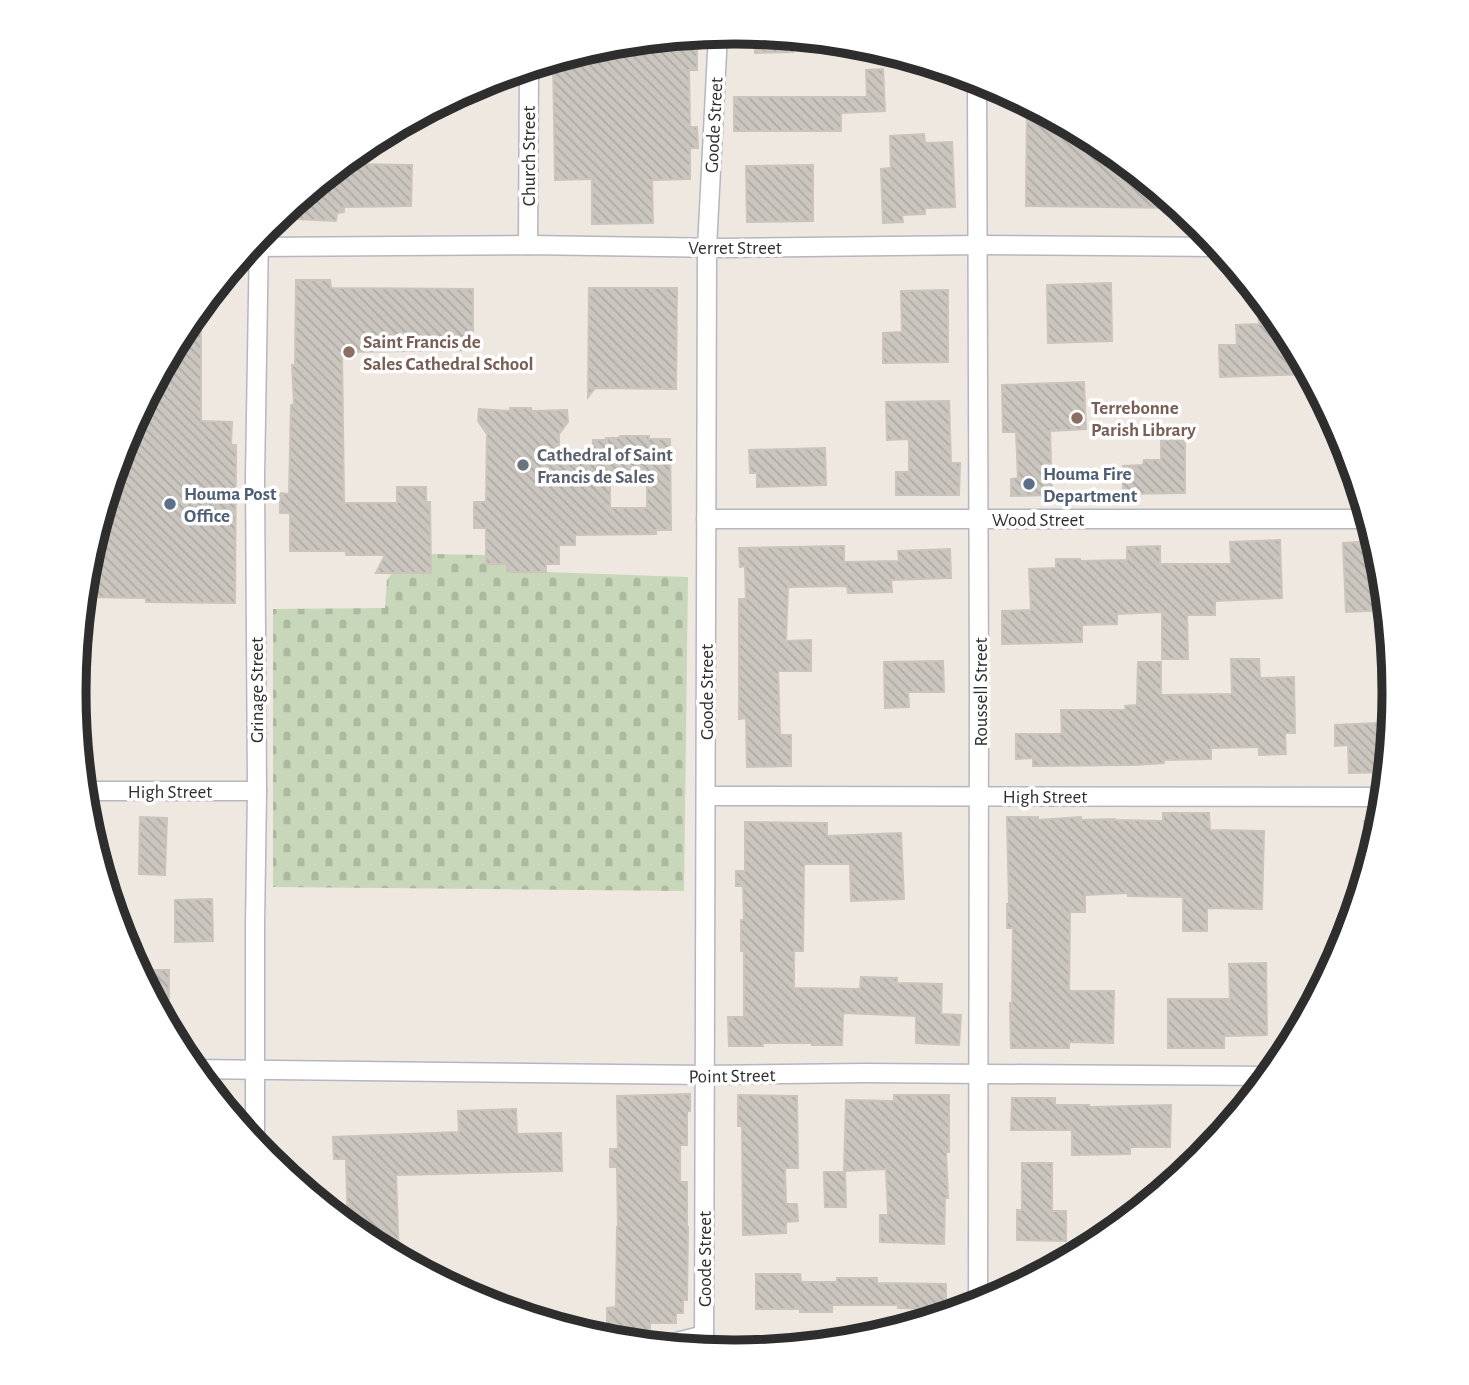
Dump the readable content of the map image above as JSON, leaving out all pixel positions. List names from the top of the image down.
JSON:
{
  "streets": {
    "street": [
      "Goode Street",
      "Church Street",
      "Verret Street",
      "Wood Street",
      "Grinage Street",
      "Roussell Street",
      "High Street",
      "Point Street"
    ]
  },
  "crossings": [
    ["Goode Street", "Verret Street"],
    ["Goode Street", "Wood Street"],
    ["Goode Street", "High Street"],
    ["Goode Street", "Point Street"],
    ["Church Street", "Verret Street"],
    ["Verret Street", "Roussell Street"],
    ["Wood Street", "Roussell Street"],
    ["Grinage Street", "High Street"],
    ["Grinage Street", "Point Street"],
    ["Roussell Street", "High Street"],
    ["Roussell Street", "Point Street"]
  ],
  "places": [
    "Saint Francis de Sales Cathedral School",
    "Terrebonne Parish Library",
    "Cathedral of Saint Francis de Sales",
    "Houma Fire Department",
    "Houma Post Office"
  ]
}
